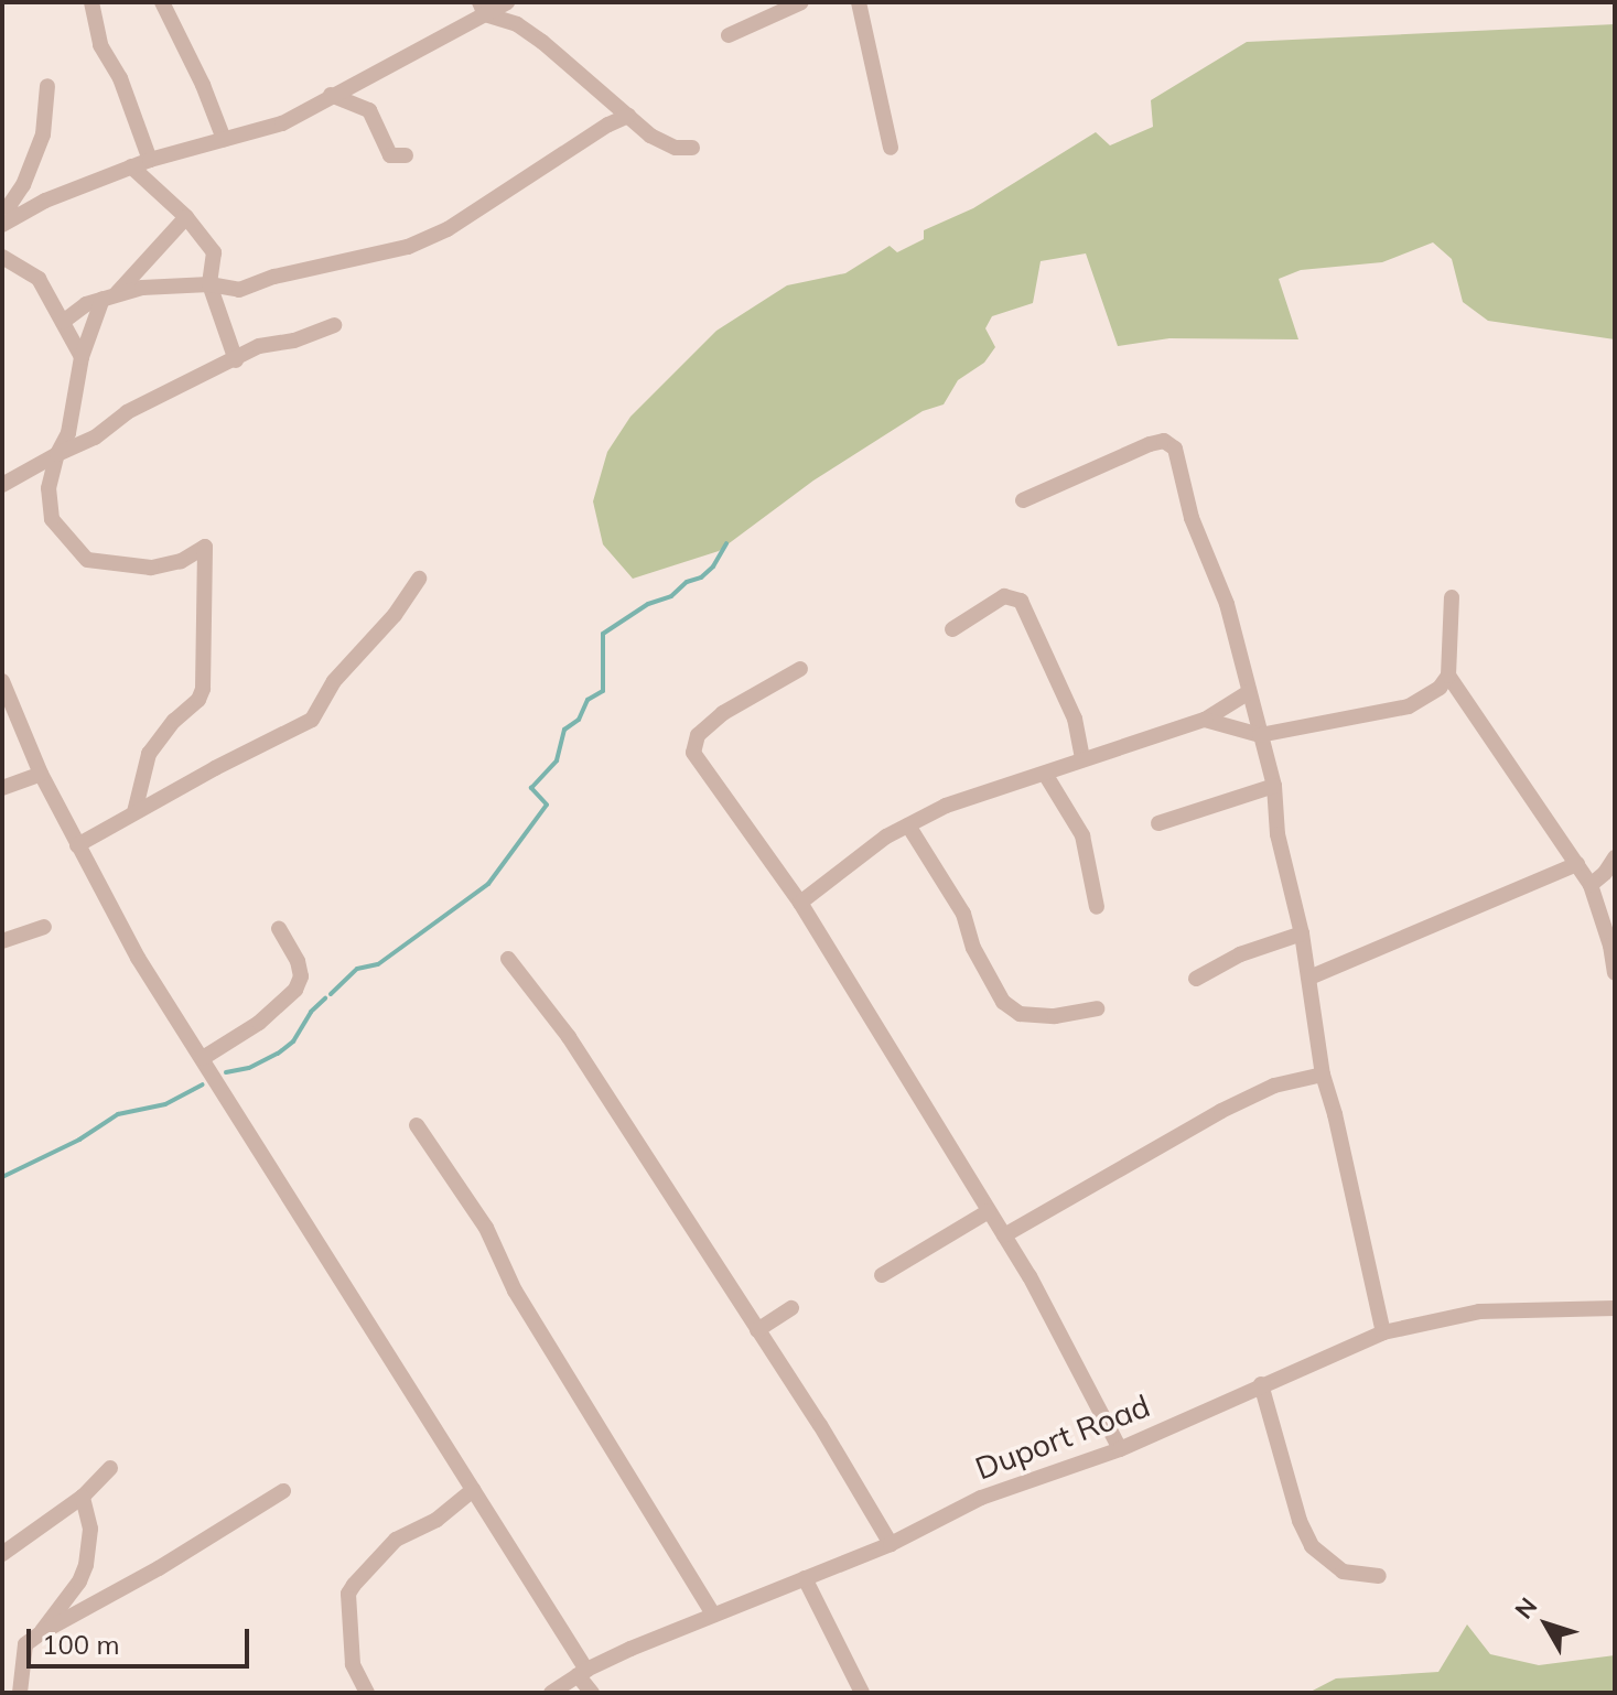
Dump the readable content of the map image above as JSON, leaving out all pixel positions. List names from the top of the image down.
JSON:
{
  "streets": {
    "street": ["Duport Road"]
  },
  "scale_bar": "100 m",
  "north": "top left"
}
